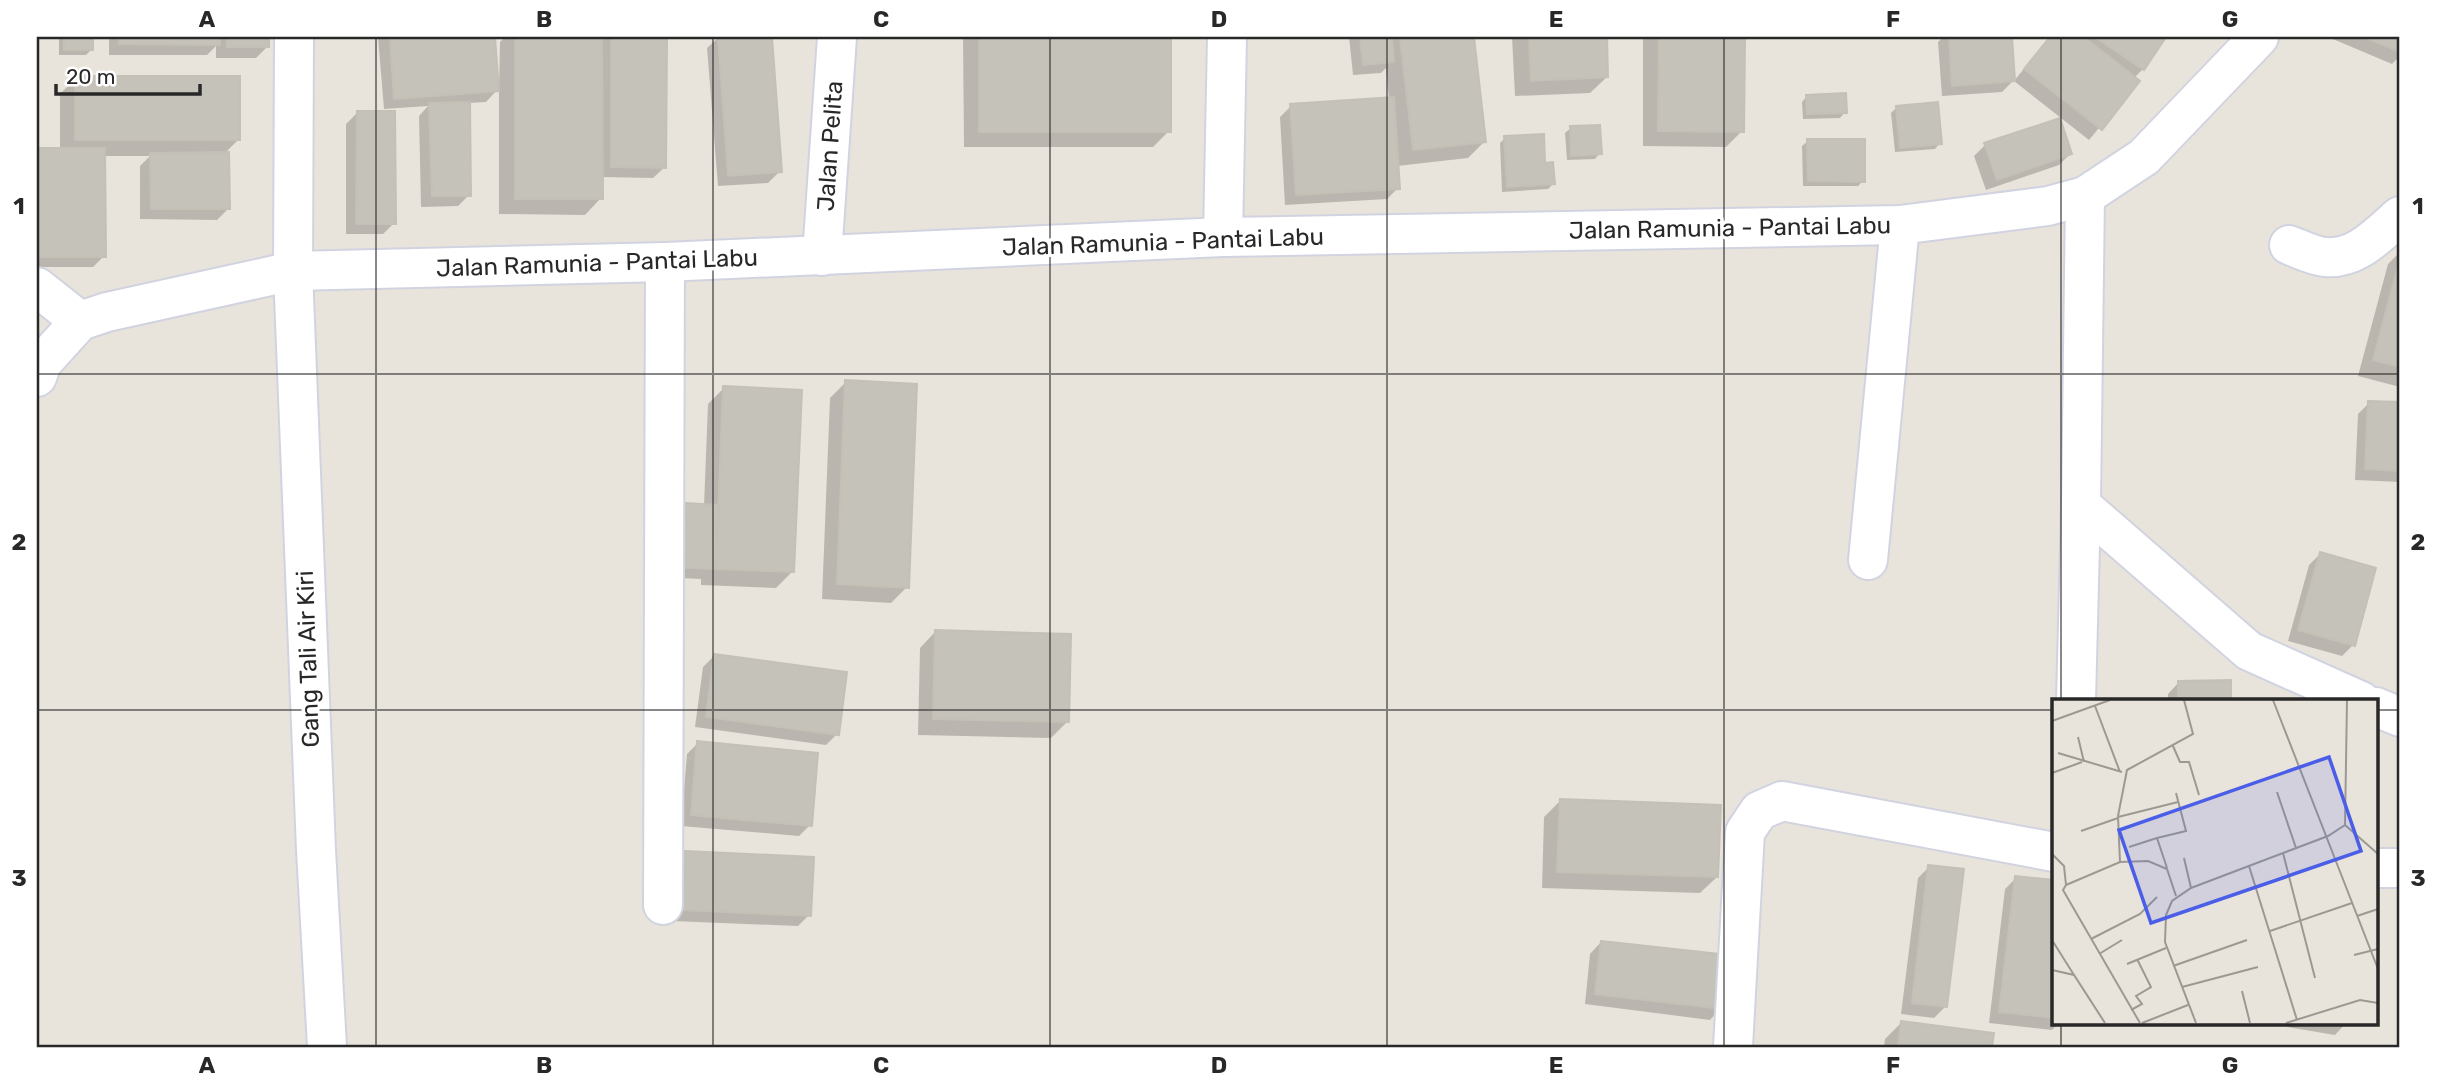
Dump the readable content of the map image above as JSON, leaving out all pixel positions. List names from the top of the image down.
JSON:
{
  "streets": {
    "street": ["Jalan Pelita", "Jalan Ramunia - Pantai Labu", "Gang Tali Air Kiri"]
  },
  "crossings": [
    ["Jalan Pelita", "Jalan Ramunia - Pantai Labu"],
    ["Jalan Ramunia - Pantai Labu", "Gang Tali Air Kiri"]
  ],
  "scale_bar": "20 m",
  "grid": {
    "columns": [
      "A",
      "B",
      "C",
      "D",
      "E",
      "F",
      "G"
    ],
    "rows": ["1", "2", "3"]
  }
}
